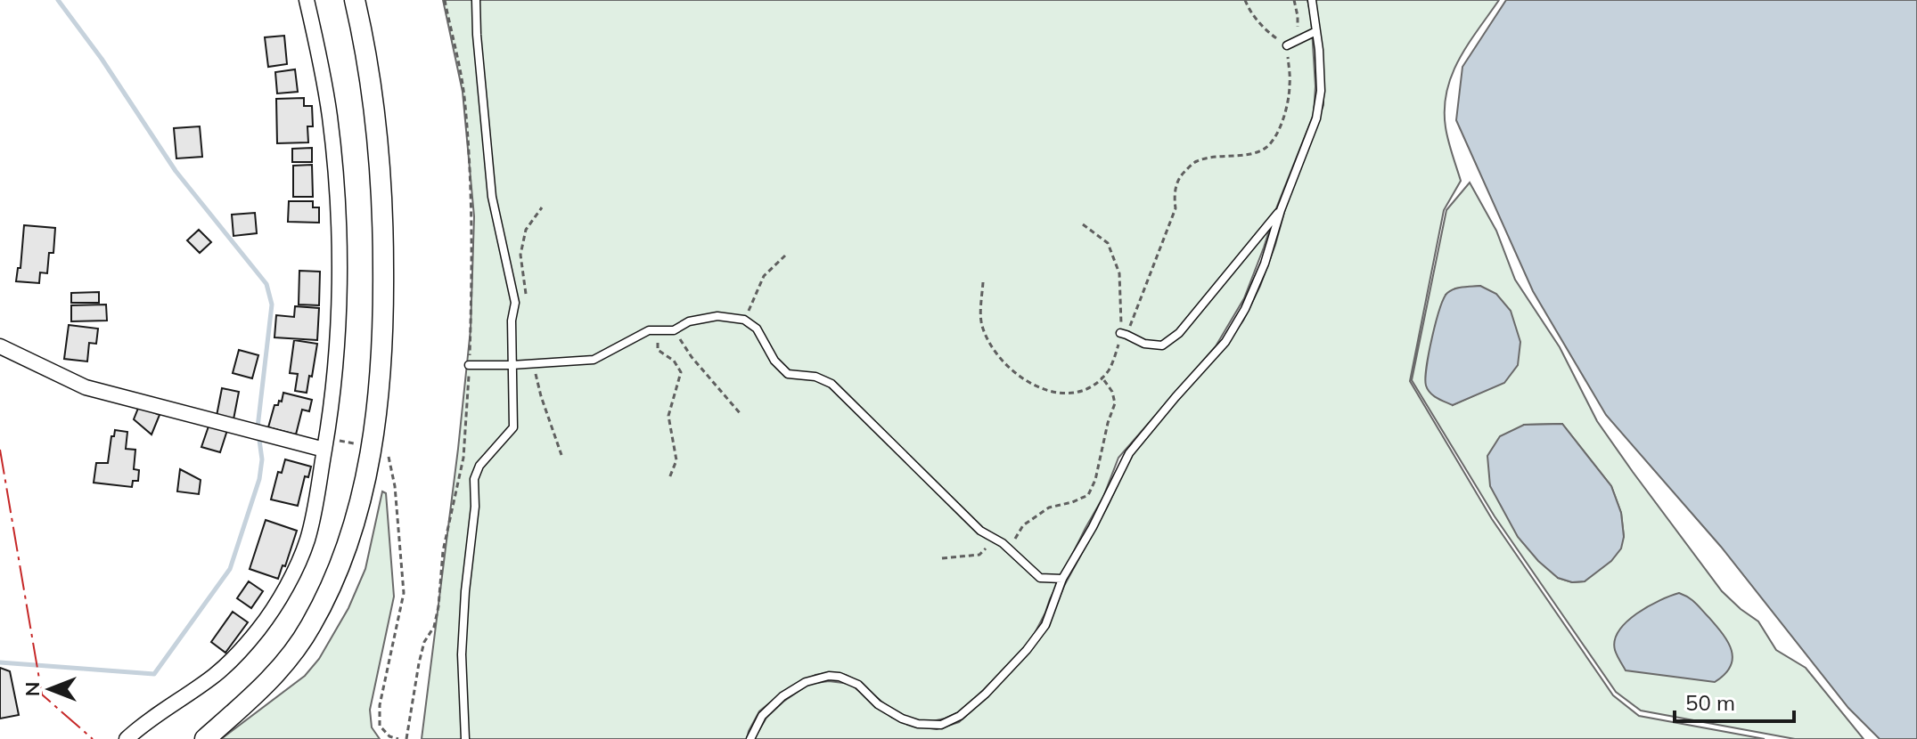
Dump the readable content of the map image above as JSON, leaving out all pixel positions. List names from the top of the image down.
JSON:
{
  "scale_bar": "50 m",
  "north": "left"
}
